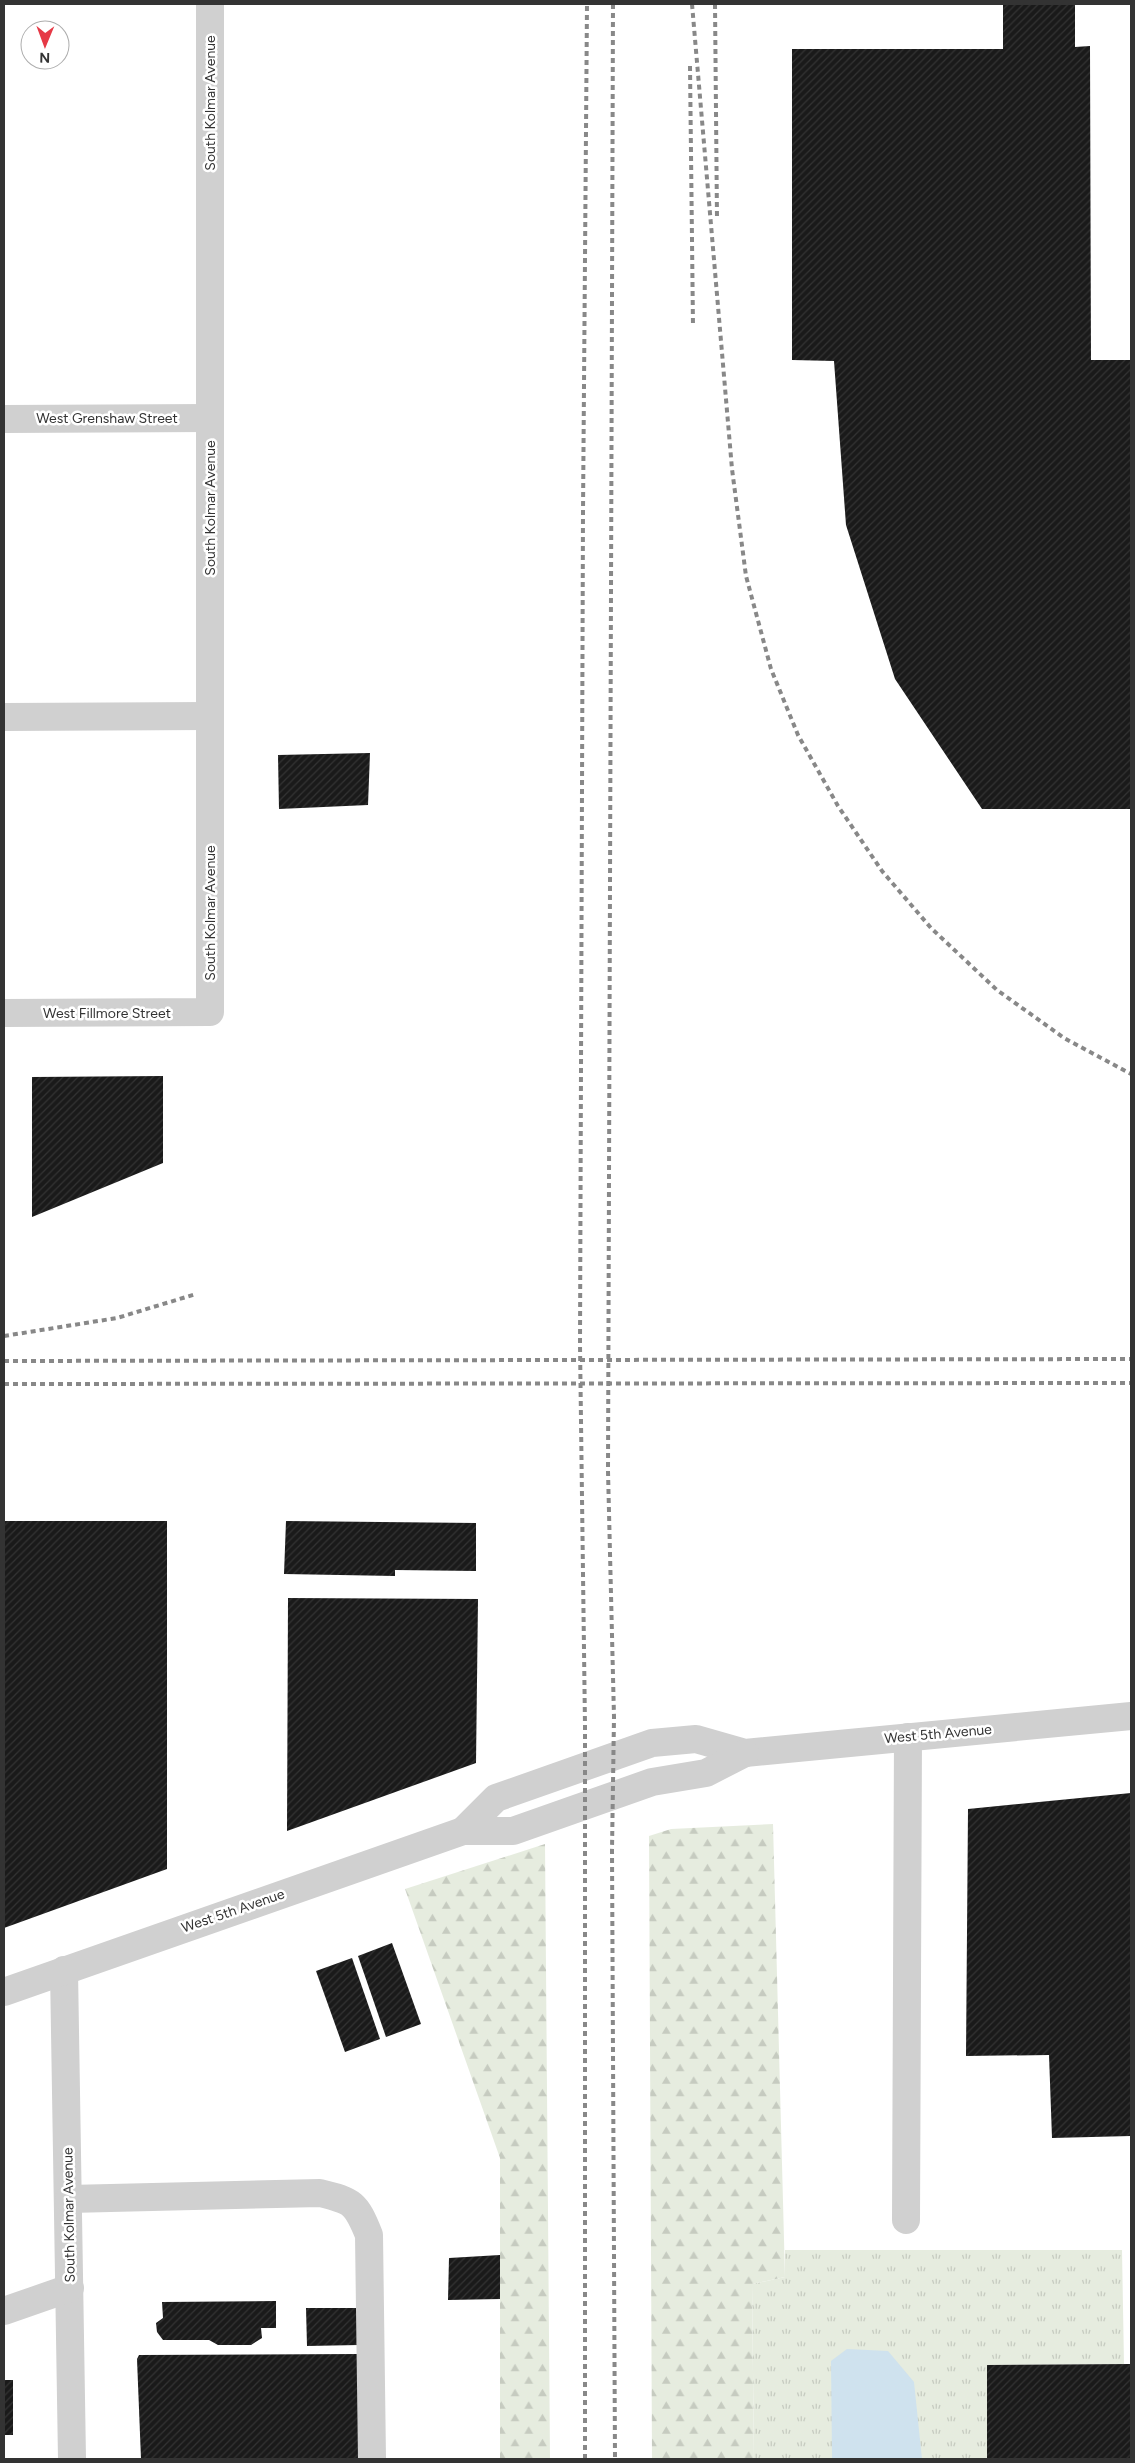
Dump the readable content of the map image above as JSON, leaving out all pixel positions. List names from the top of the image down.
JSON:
{
  "streets": {
    "street": [
      "South Kolmar Avenue",
      "West Grenshaw Street",
      "West Fillmore Street",
      "West 5th Avenue"
    ]
  },
  "crossings": [
    ["South Kolmar Avenue", "West Grenshaw Street"],
    ["South Kolmar Avenue", "West Fillmore Street"],
    ["South Kolmar Avenue", "West 5th Avenue"]
  ],
  "north": "bottom"
}
